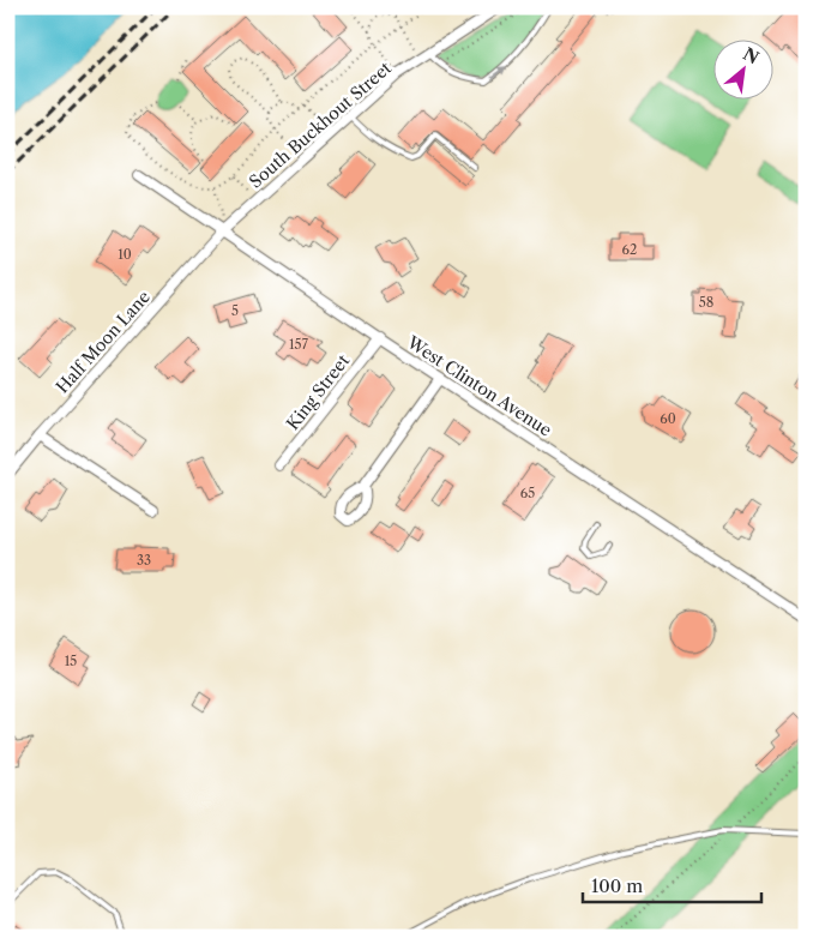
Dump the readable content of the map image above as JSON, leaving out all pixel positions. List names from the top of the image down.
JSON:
{
  "streets": {
    "street": [
      "South Buckhout Street",
      "Half Moon Lane",
      "West Clinton Avenue",
      "King Street"
    ]
  },
  "crossings": [
    ["South Buckhout Street", "Half Moon Lane"],
    ["South Buckhout Street", "West Clinton Avenue"],
    ["Half Moon Lane", "West Clinton Avenue"],
    ["West Clinton Avenue", "King Street"]
  ],
  "house_numbers": [
    "62",
    "10",
    "58",
    "5",
    "157",
    "60",
    "65",
    "33",
    "15"
  ],
  "scale_bar": "100 m",
  "north": "top right"
}
